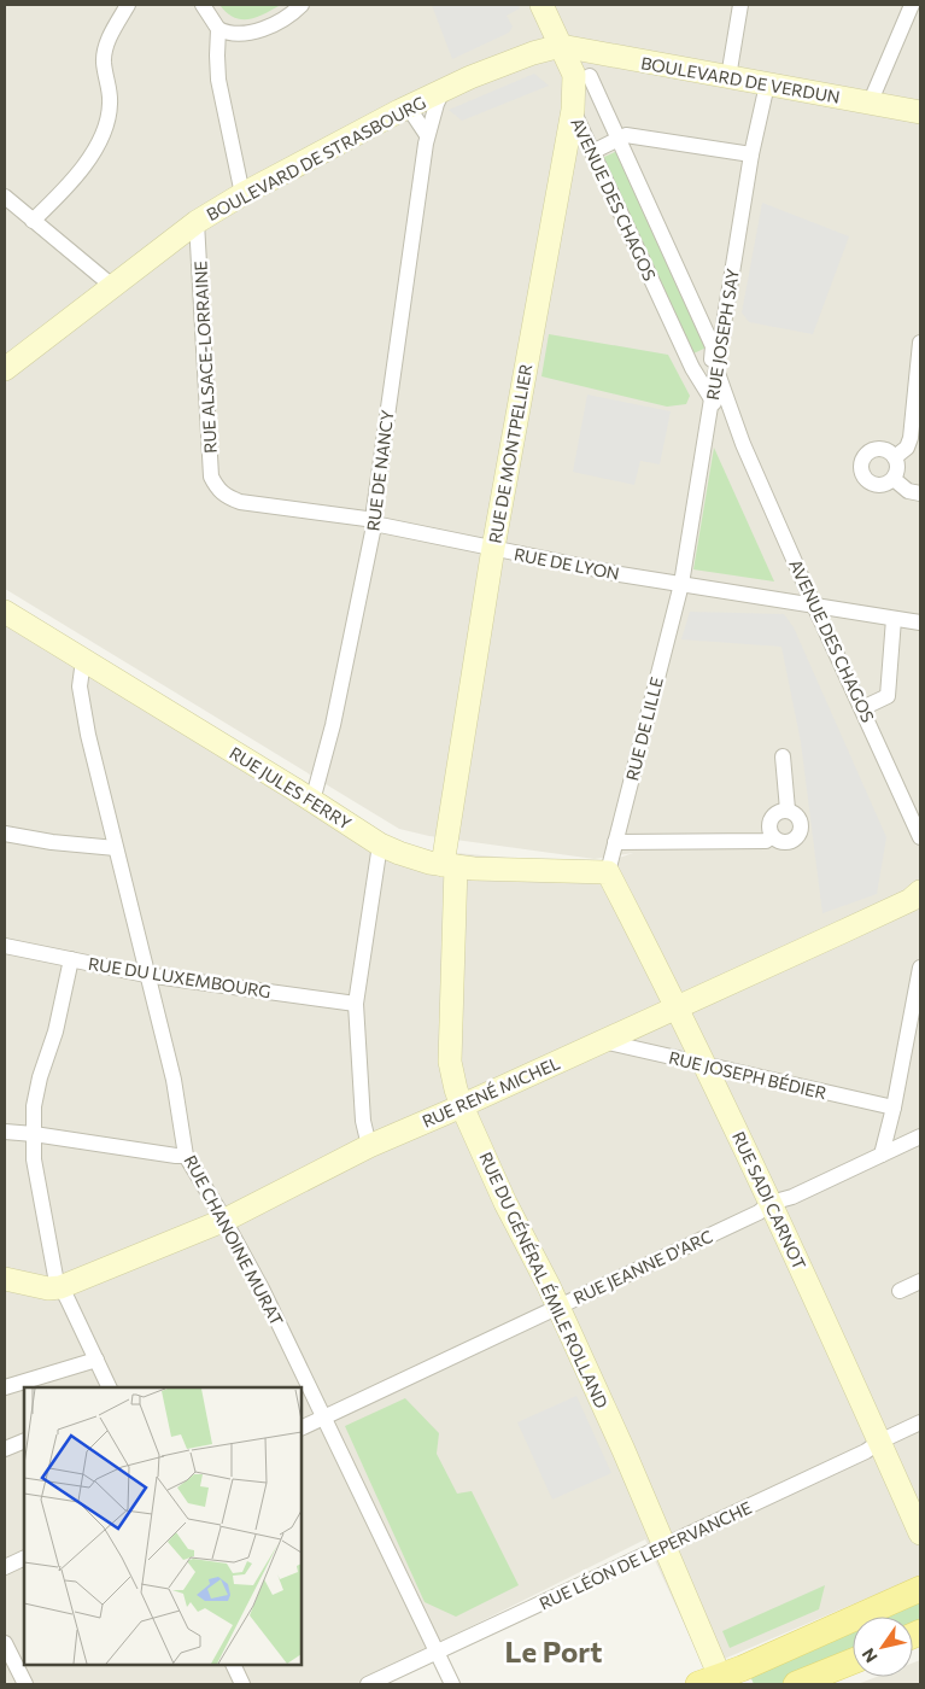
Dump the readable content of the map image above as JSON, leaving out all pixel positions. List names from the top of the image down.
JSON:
{
  "streets": {
    "street": [
      "BOULEVARD DE VERDUN",
      "BOULEVARD DE STRASBOURG",
      "AVENUE DES CHAGOS",
      "RUE JOSEPH SAY",
      "RUE ALSACE-LORRAINE",
      "RUE DE MONTPELLIER",
      "RUE DE NANCY",
      "RUE DE LYON",
      "RUE DE LILLE",
      "RUE JULES FERRY",
      "RUE DU LUXEMBOURG",
      "RUE JOSEPH BÉDIER",
      "RUE RENÉ MICHEL",
      "RUE SADI CARNOT",
      "RUE CHANOINE MURAT",
      "RUE JEANNE D'ARC",
      "RUE DU GÉNÉRAL ÉMILE ROLLAND",
      "RUE LÉON DE LEPERVANCHE"
    ]
  },
  "crossings": [
    ["BOULEVARD DE VERDUN", "BOULEVARD DE STRASBOURG"],
    ["BOULEVARD DE VERDUN", "RUE JOSEPH SAY"],
    ["BOULEVARD DE VERDUN", "RUE DE MONTPELLIER"],
    ["BOULEVARD DE STRASBOURG", "RUE ALSACE-LORRAINE"],
    ["BOULEVARD DE STRASBOURG", "RUE DE MONTPELLIER"],
    ["BOULEVARD DE STRASBOURG", "RUE DE NANCY"],
    ["AVENUE DES CHAGOS", "RUE JOSEPH SAY"],
    ["AVENUE DES CHAGOS", "RUE DE MONTPELLIER"],
    ["AVENUE DES CHAGOS", "RUE DE LYON"],
    ["RUE JOSEPH SAY", "RUE DE LYON"],
    ["RUE JOSEPH SAY", "RUE DE LILLE"],
    ["RUE ALSACE-LORRAINE", "RUE DE LYON"],
    ["RUE DE MONTPELLIER", "RUE DE LYON"],
    ["RUE DE MONTPELLIER", "RUE JULES FERRY"],
    ["RUE DE MONTPELLIER", "RUE DU GÉNÉRAL ÉMILE ROLLAND"],
    ["RUE DE NANCY", "RUE DE LYON"],
    ["RUE DE NANCY", "RUE JULES FERRY"],
    ["RUE DE LYON", "RUE DE LILLE"],
    ["RUE DE LILLE", "RUE JULES FERRY"],
    ["RUE DE LILLE", "RUE SADI CARNOT"],
    ["RUE JULES FERRY", "RUE SADI CARNOT"],
    ["RUE JULES FERRY", "RUE CHANOINE MURAT"],
    ["RUE JULES FERRY", "RUE DU GÉNÉRAL ÉMILE ROLLAND"],
    ["RUE DU LUXEMBOURG", "RUE CHANOINE MURAT"],
    ["RUE JOSEPH BÉDIER", "RUE RENÉ MICHEL"],
    ["RUE JOSEPH BÉDIER", "RUE SADI CARNOT"],
    ["RUE RENÉ MICHEL", "RUE SADI CARNOT"],
    ["RUE RENÉ MICHEL", "RUE CHANOINE MURAT"],
    ["RUE RENÉ MICHEL", "RUE DU GÉNÉRAL ÉMILE ROLLAND"],
    ["RUE SADI CARNOT", "RUE JEANNE D'ARC"],
    ["RUE SADI CARNOT", "RUE LÉON DE LEPERVANCHE"],
    ["RUE CHANOINE MURAT", "RUE JEANNE D'ARC"],
    ["RUE CHANOINE MURAT", "RUE LÉON DE LEPERVANCHE"],
    ["RUE JEANNE D'ARC", "RUE DU GÉNÉRAL ÉMILE ROLLAND"],
    ["RUE DU GÉNÉRAL ÉMILE ROLLAND", "RUE LÉON DE LEPERVANCHE"]
  ],
  "districts": ["Le Port"],
  "north": "bottom left"
}
